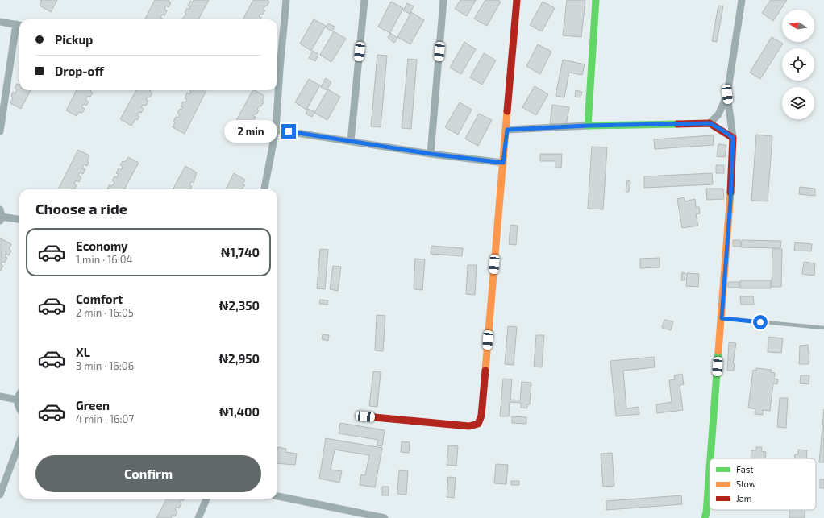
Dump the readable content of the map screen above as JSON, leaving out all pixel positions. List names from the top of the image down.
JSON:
{
  "legend": ["Fast", "Slow", "Jam"],
  "north": "left",
  "page": {
    "banner": ["Pickup", "Drop-off"],
    "bubble": "2 min",
    "heading": "Choose a ride",
    "list": [
      {
        "name": "Economy",
        "note": "1 min · 16:04",
        "value": "₦1,740"
      },
      {
        "name": "Comfort",
        "note": "2 min · 16:05",
        "value": "₦2,350"
      },
      {
        "name": "XL",
        "note": "3 min · 16:06",
        "value": "₦2,950"
      },
      {
        "name": "Green",
        "note": "4 min · 16:07",
        "value": "₦1,400"
      }
    ],
    "buttons": "Confirm"
  }
}
